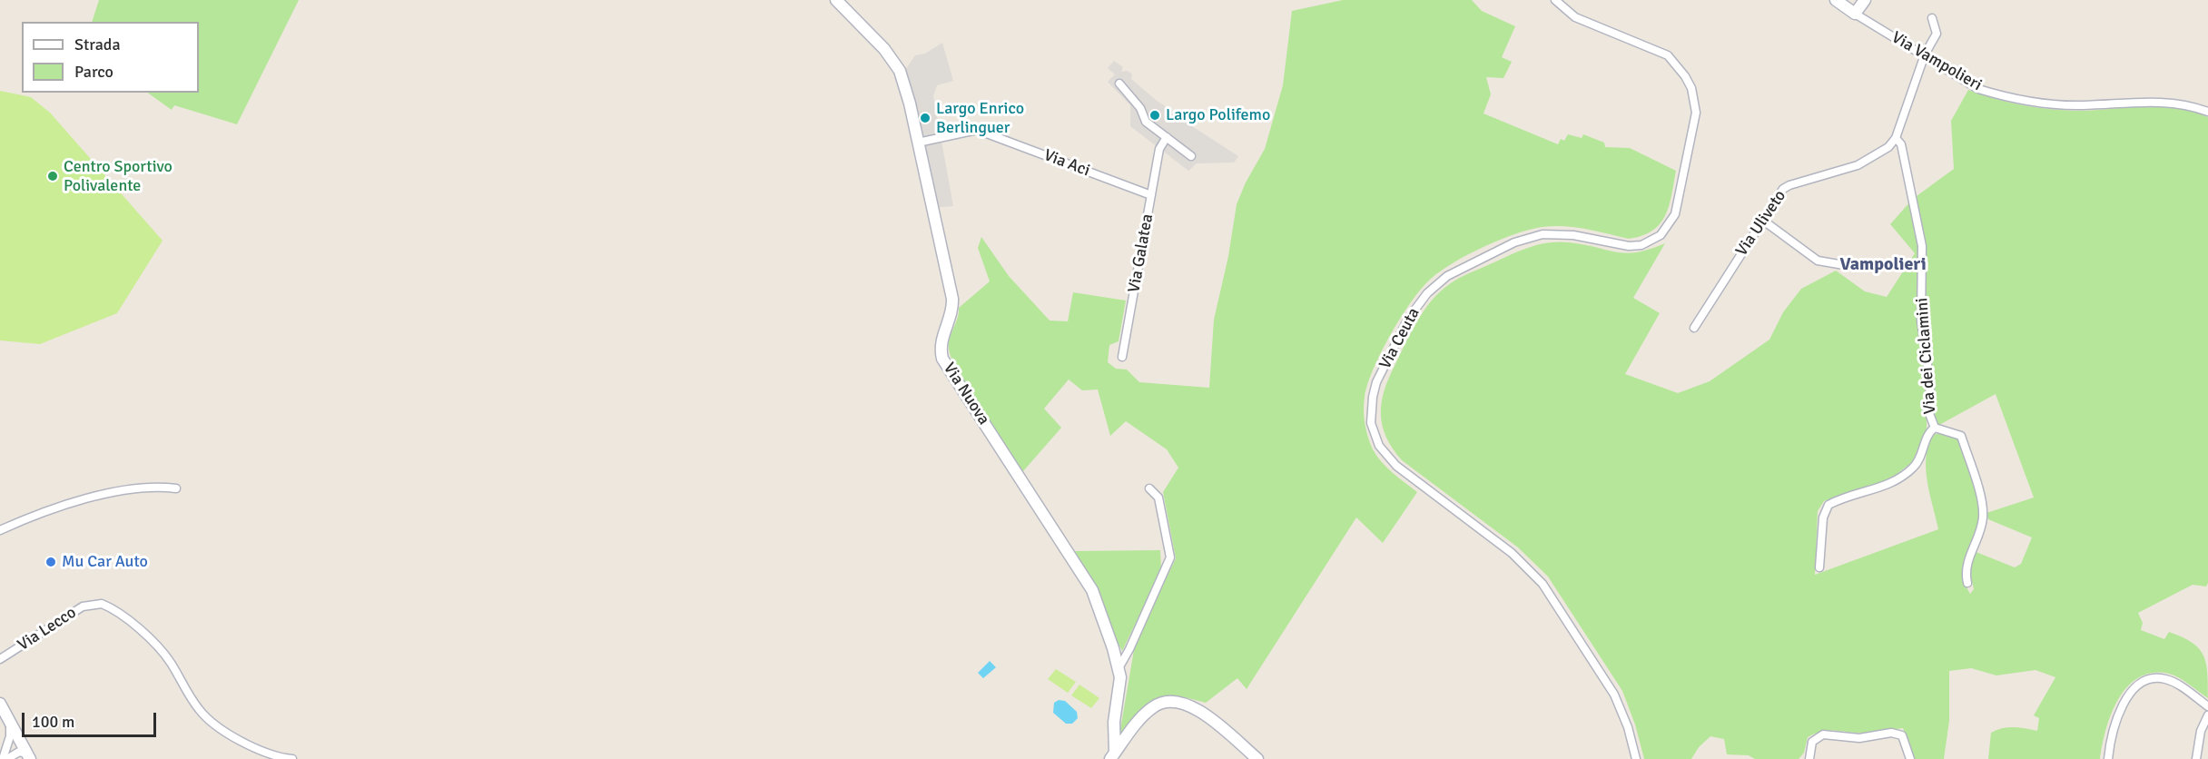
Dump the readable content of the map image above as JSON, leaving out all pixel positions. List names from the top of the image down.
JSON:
{
  "streets": {
    "street": [
      "Via Vampolieri",
      "Via Aci",
      "Via Uliveto",
      "Via Galatea",
      "Via Ceuta",
      "Via dei Ciclamini",
      "Via Nuova",
      "Via Lecco"
    ]
  },
  "crossings": [
    ["Via Vampolieri", "Via Uliveto"],
    ["Via Aci", "Via Galatea"],
    ["Via Aci", "Via Nuova"],
    ["Via Uliveto", "Via dei Ciclamini"]
  ],
  "districts": ["Vampolieri"],
  "places": [
    "Largo Polifemo",
    "Largo Enrico Berlinguer",
    "Centro Sportivo Polivalente",
    "Mu Car Auto"
  ],
  "legend": ["Strada", "Parco"],
  "scale_bar": "100 m"
}
